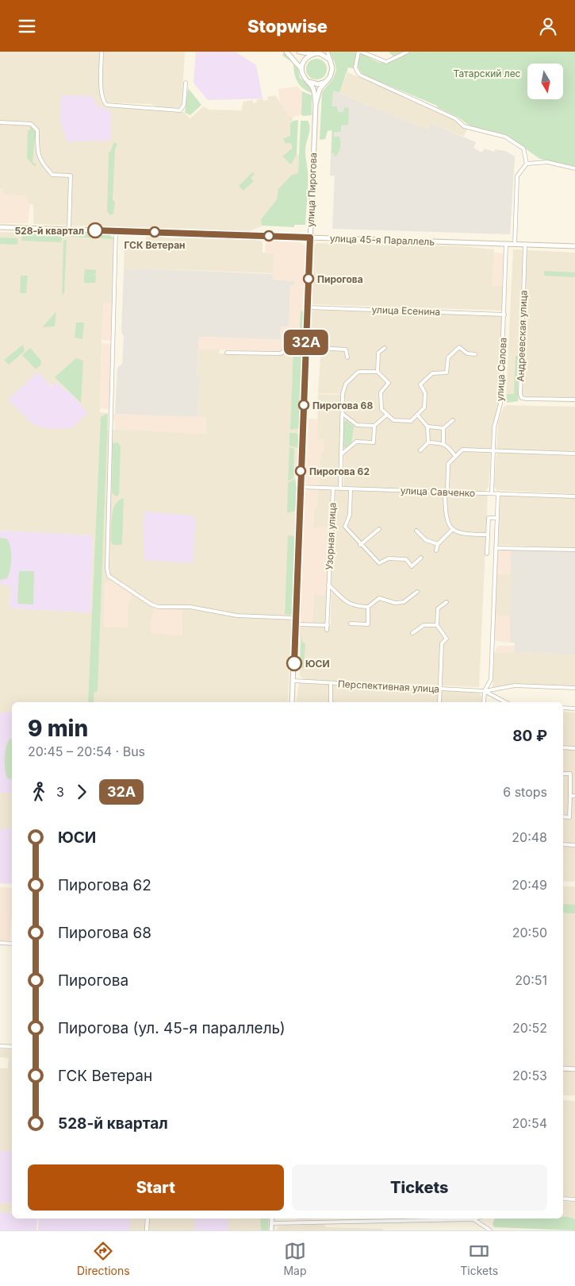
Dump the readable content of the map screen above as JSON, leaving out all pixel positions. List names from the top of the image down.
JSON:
{
  "streets": {
    "main road": ["улица Пирогова", "улица 45-я Параллель"],
    "street": [
      "улица Есенина",
      "Андреевская улица",
      "улица Салова",
      "улица Савченко",
      "Узорная улица",
      "Перспективная улица"
    ]
  },
  "crossings": [
    ["улица Пирогова", "улица 45-я Параллель"],
    ["улица Пирогова", "улица Есенина"],
    ["улица Пирогова", "улица Савченко"],
    ["улица Пирогова", "Перспективная улица"],
    ["улица 45-я Параллель", "Андреевская улица"],
    ["улица 45-я Параллель", "улица Салова"],
    ["улица Есенина", "улица Салова"],
    ["улица Салова", "улица Савченко"],
    ["улица Савченко", "Узорная улица"]
  ],
  "parks": ["Татарский лес"],
  "places": [
    "528-й квартал",
    "ГСК Ветеран",
    "Пирогова",
    "Пирогова 68",
    "Пирогова 62",
    "ЮСИ"
  ],
  "lines": ["bus line 32A"],
  "north": "bottom",
  "page": {
    "header": "Stopwise",
    "on_map": "32A",
    "heading": ["9 min", "20:45 – 20:54 · Bus", "80 ₽"],
    "legs": ["3", "32A", "6 stops"],
    "list": [
      {
        "name": "ЮСИ",
        "value": "20:48"
      },
      {
        "name": "Пирогова 62",
        "value": "20:49"
      },
      {
        "name": "Пирогова 68",
        "value": "20:50"
      },
      {
        "name": "Пирогова",
        "value": "20:51"
      },
      {
        "name": "Пирогова (ул. 45-я параллель)",
        "value": "20:52"
      },
      {
        "name": "ГСК Ветеран",
        "value": "20:53"
      },
      {
        "name": "528-й квартал",
        "value": "20:54"
      }
    ],
    "buttons": ["Start", "Tickets"],
    "tabs": ["Directions", "Map", "Tickets"]
  }
}
